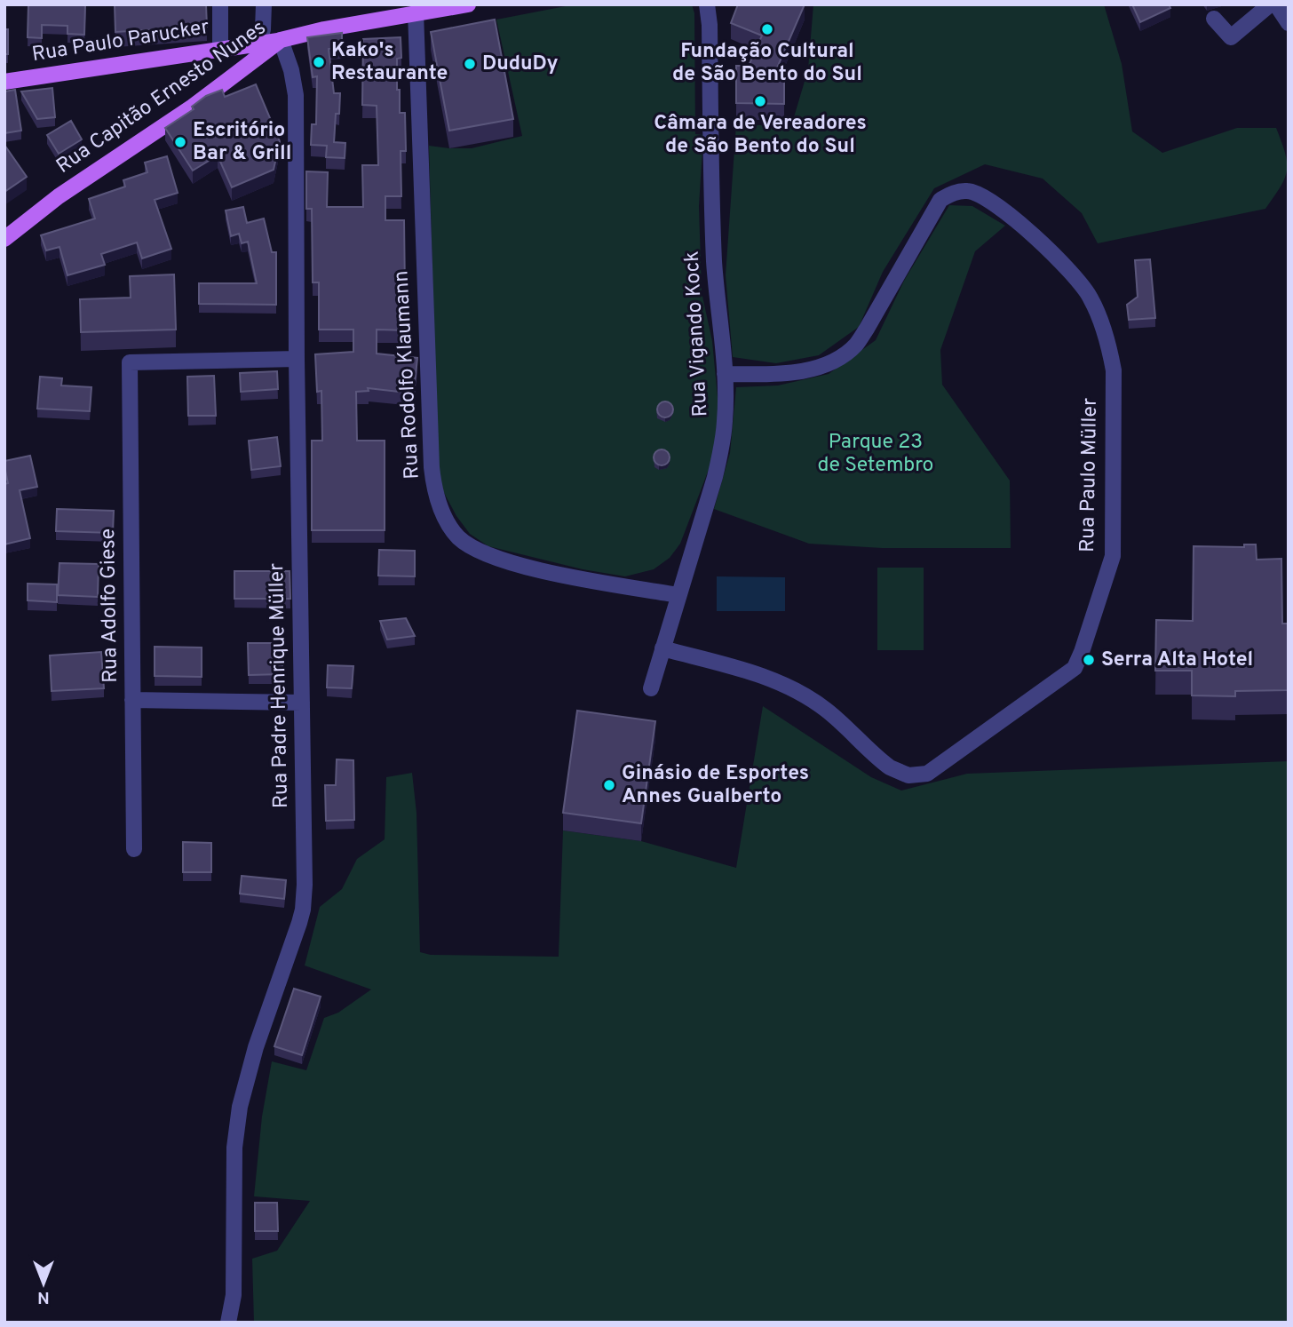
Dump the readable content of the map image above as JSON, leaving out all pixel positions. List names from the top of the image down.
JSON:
{
  "streets": {
    "main road": ["Rua Paulo Parucker", "Rua Capitão Ernesto Nunes"],
    "street": [
      "Rua Vigando Kock",
      "Rua Rodolfo Klaumann",
      "Rua Paulo Müller",
      "Rua Adolfo Giese",
      "Rua Padre Henrique Müller"
    ]
  },
  "crossings": [
    ["Rua Paulo Parucker", "Rua Capitão Ernesto Nunes"],
    ["Rua Paulo Parucker", "Rua Padre Henrique Müller"],
    ["Rua Capitão Ernesto Nunes", "Rua Rodolfo Klaumann"],
    ["Rua Capitão Ernesto Nunes", "Rua Padre Henrique Müller"],
    ["Rua Vigando Kock", "Rua Rodolfo Klaumann"],
    ["Rua Vigando Kock", "Rua Paulo Müller"],
    ["Rua Adolfo Giese", "Rua Padre Henrique Müller"]
  ],
  "parks": ["Parque 23 de Setembro"],
  "places": [
    "Fundação Cultural de São Bento do Sul",
    "Kako's Restaurante",
    "DuduDy",
    "Câmara de Vereadores de São Bento do Sul",
    "Escritório Bar & Grill",
    "Serra Alta Hotel",
    "Ginásio de Esportes Annes Gualberto"
  ],
  "north": "bottom"
}
